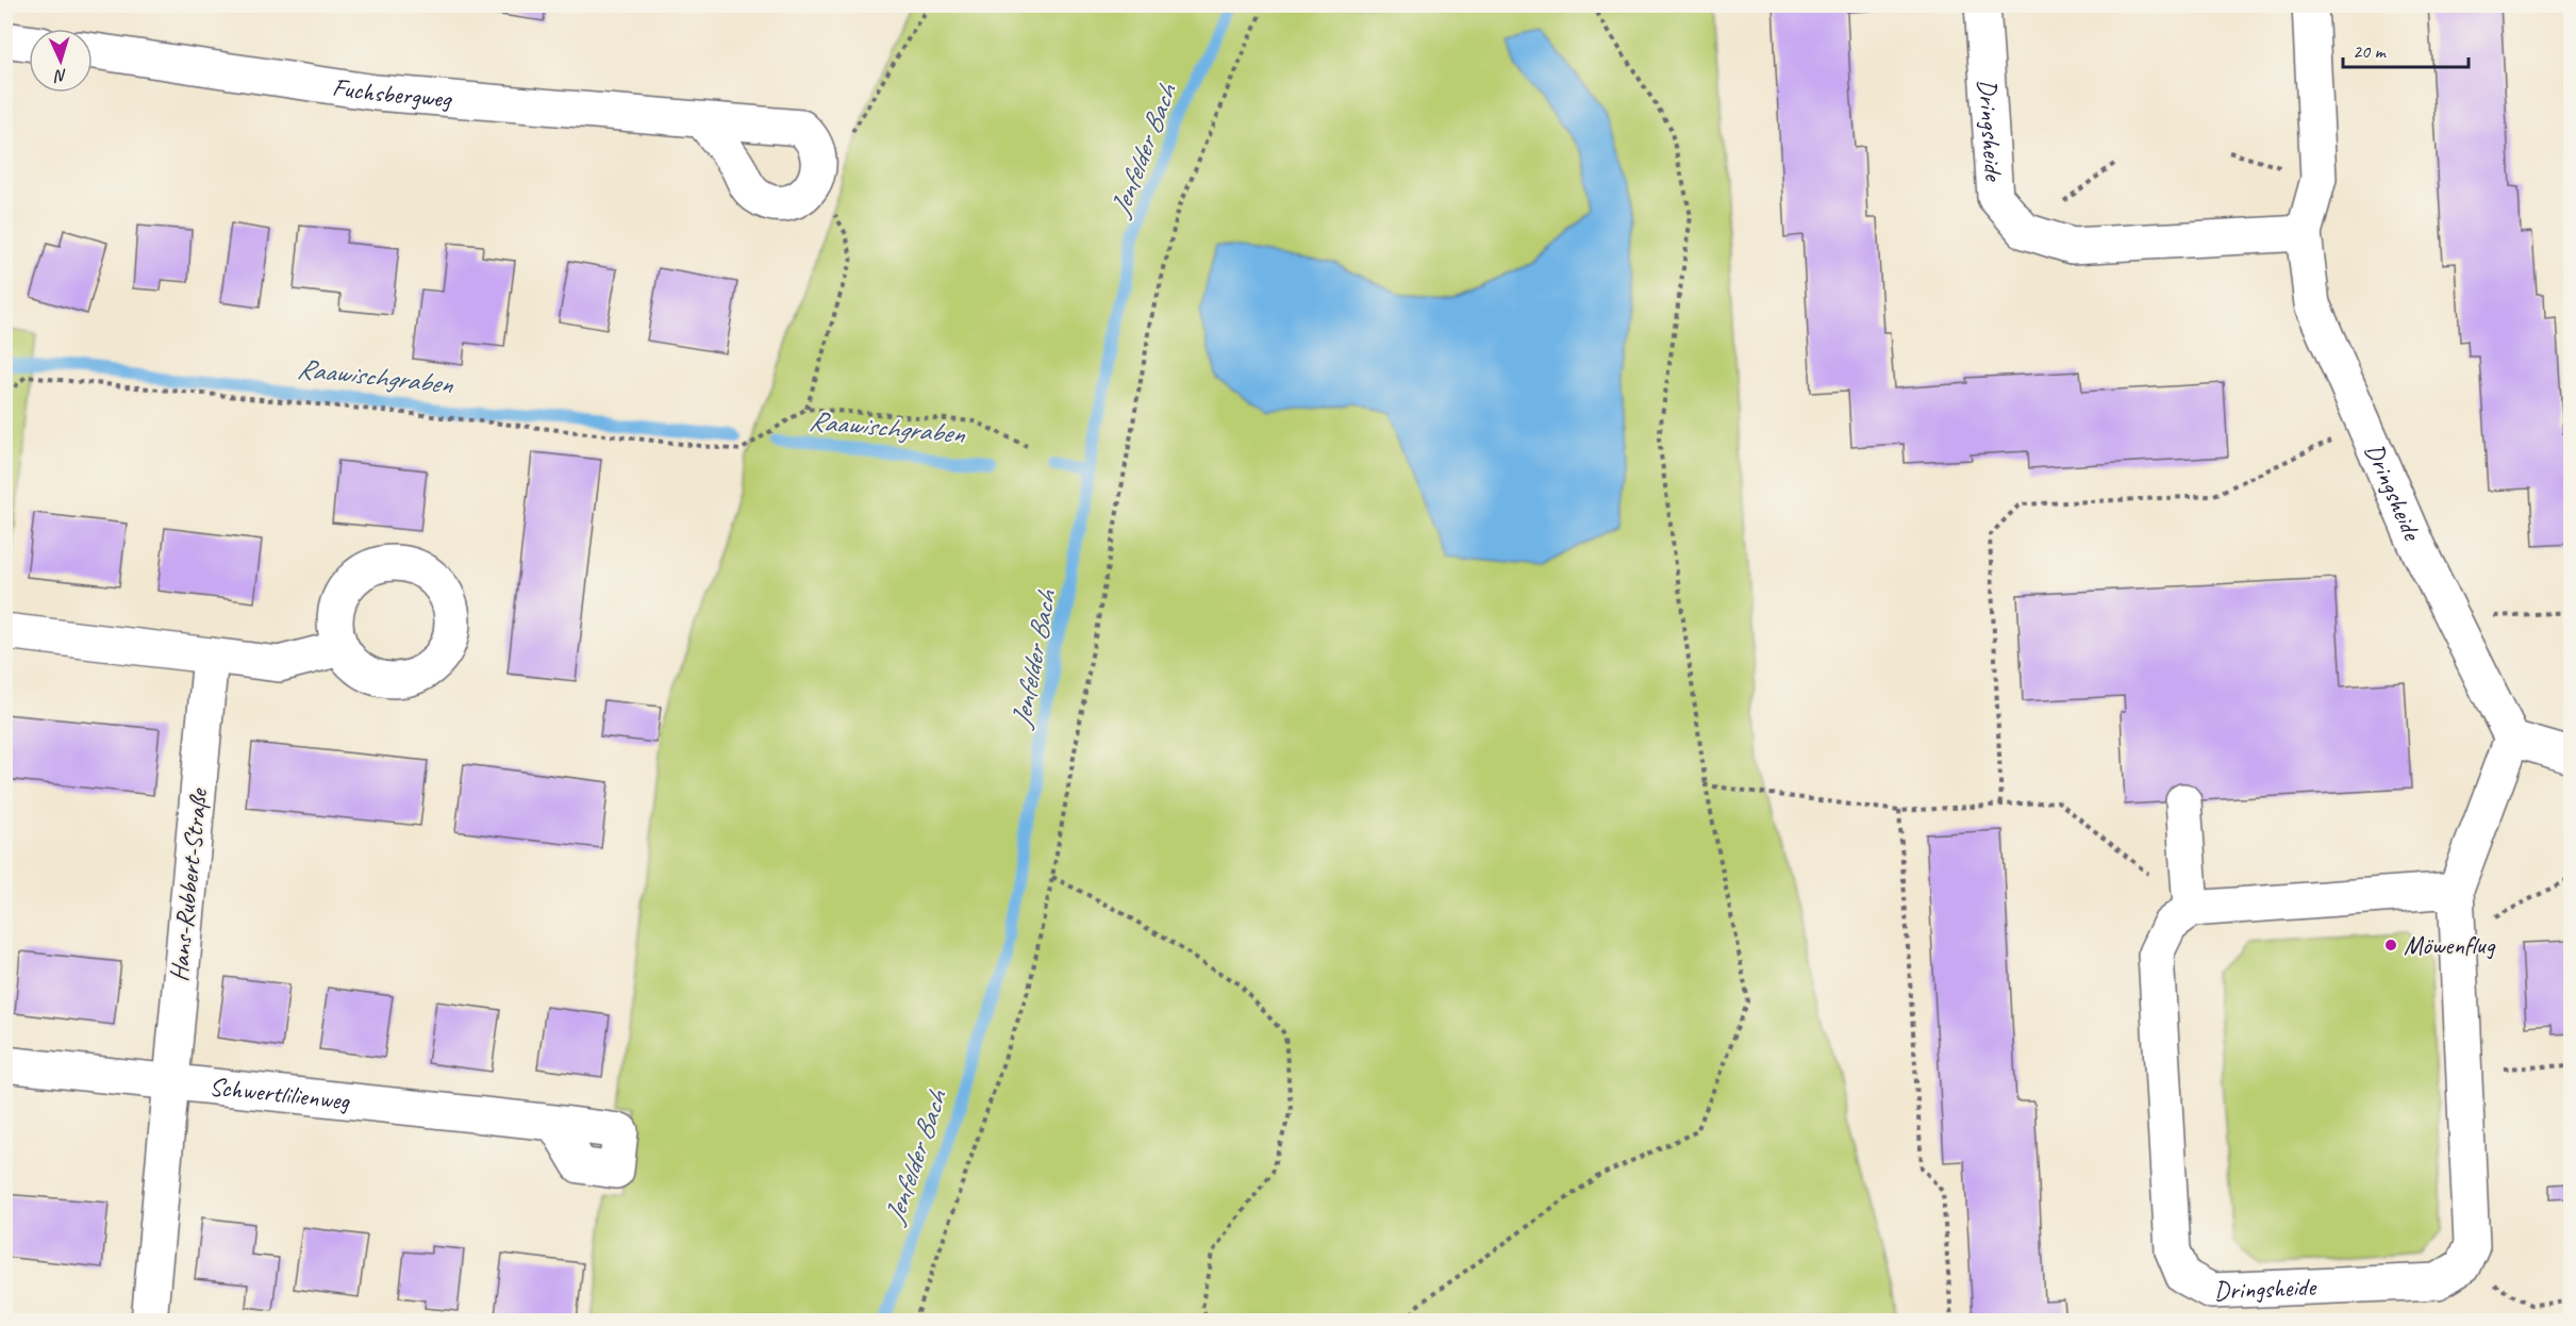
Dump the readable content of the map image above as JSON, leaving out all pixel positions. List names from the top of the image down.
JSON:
{
  "streets": {
    "street": [
      "Fuchsbergweg",
      "Dringsheide",
      "Hans-Rubbert-Straße",
      "Schwertlilienweg"
    ]
  },
  "crossings": [
    ["Hans-Rubbert-Straße", "Schwertlilienweg"]
  ],
  "water": ["Jenfelder Bach", "Raawischgraben"],
  "places": ["Möwenflug"],
  "scale_bar": "20 m",
  "north": "bottom"
}
